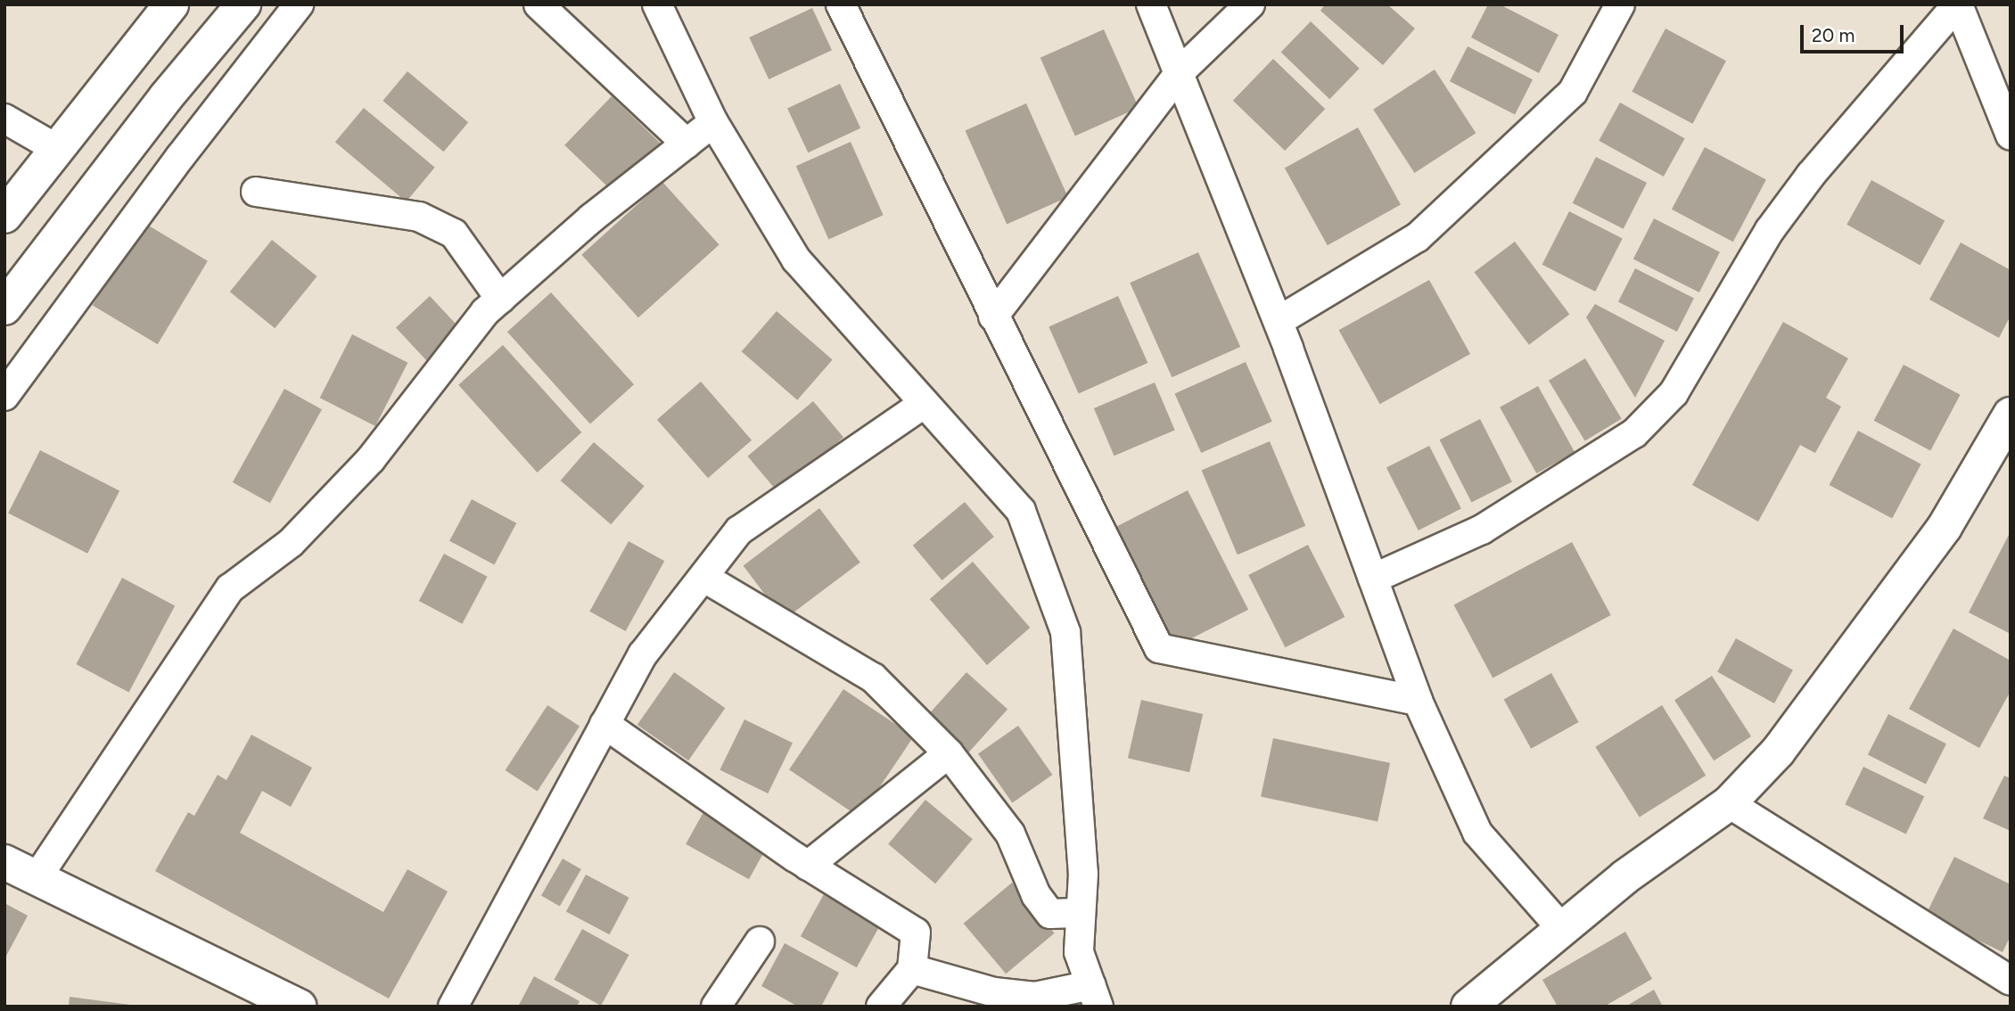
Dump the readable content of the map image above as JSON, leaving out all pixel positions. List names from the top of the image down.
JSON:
{
  "scale_bar": "20 m"
}
